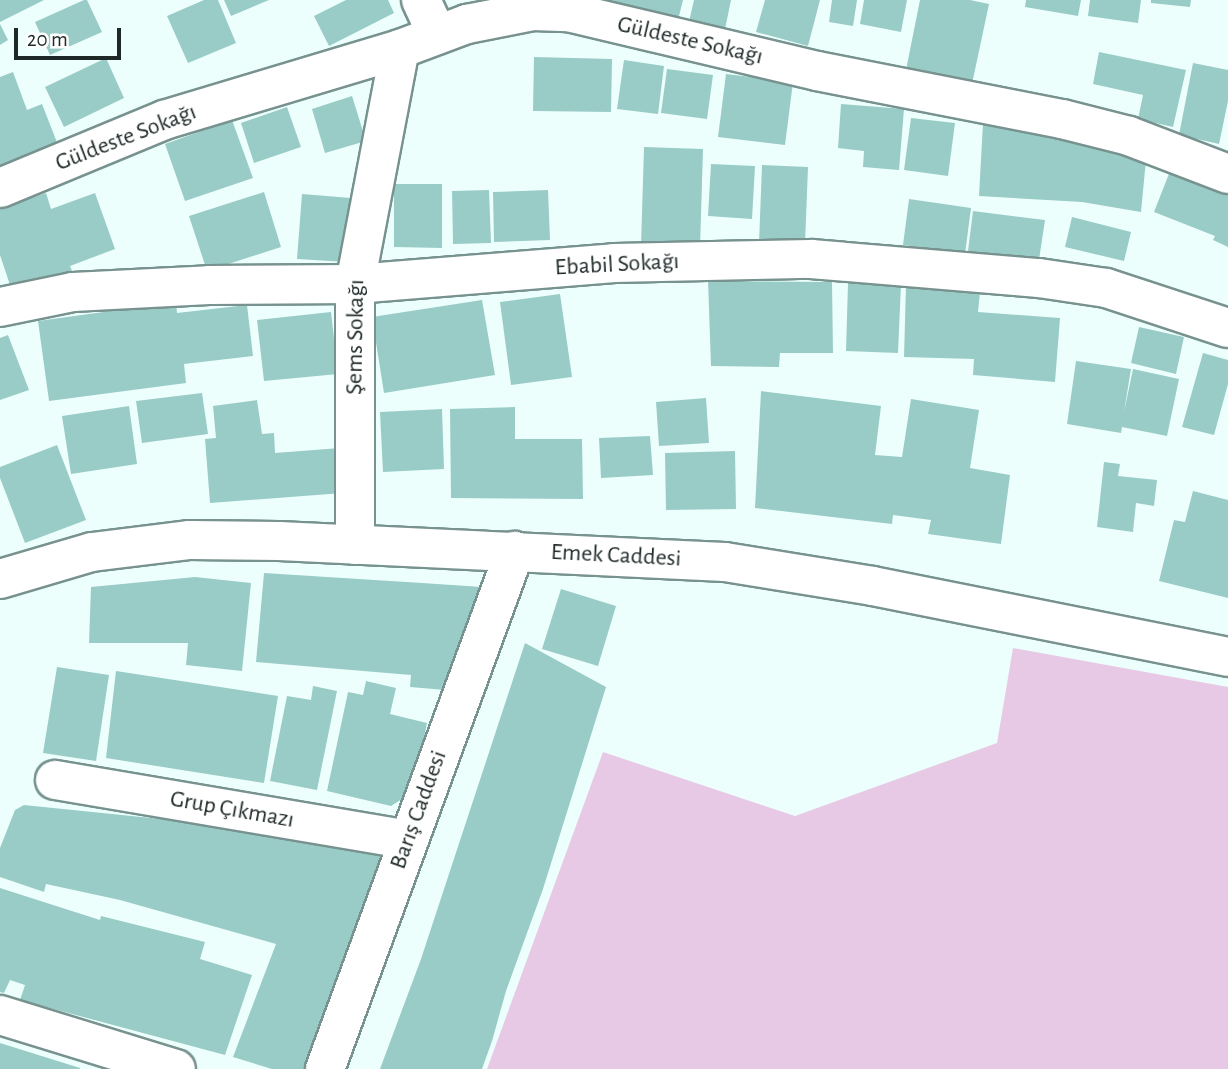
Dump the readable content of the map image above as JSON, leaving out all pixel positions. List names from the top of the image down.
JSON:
{
  "streets": {
    "street": [
      "Güldeste Sokağı",
      "Ebabil Sokağı",
      "Şems Sokağı",
      "Emek Caddesi",
      "Grup Çıkmazı",
      "Barış Caddesi"
    ]
  },
  "crossings": [
    ["Güldeste Sokağı", "Şems Sokağı"],
    ["Ebabil Sokağı", "Şems Sokağı"],
    ["Şems Sokağı", "Emek Caddesi"],
    ["Emek Caddesi", "Barış Caddesi"],
    ["Grup Çıkmazı", "Barış Caddesi"]
  ],
  "scale_bar": "20 m"
}
